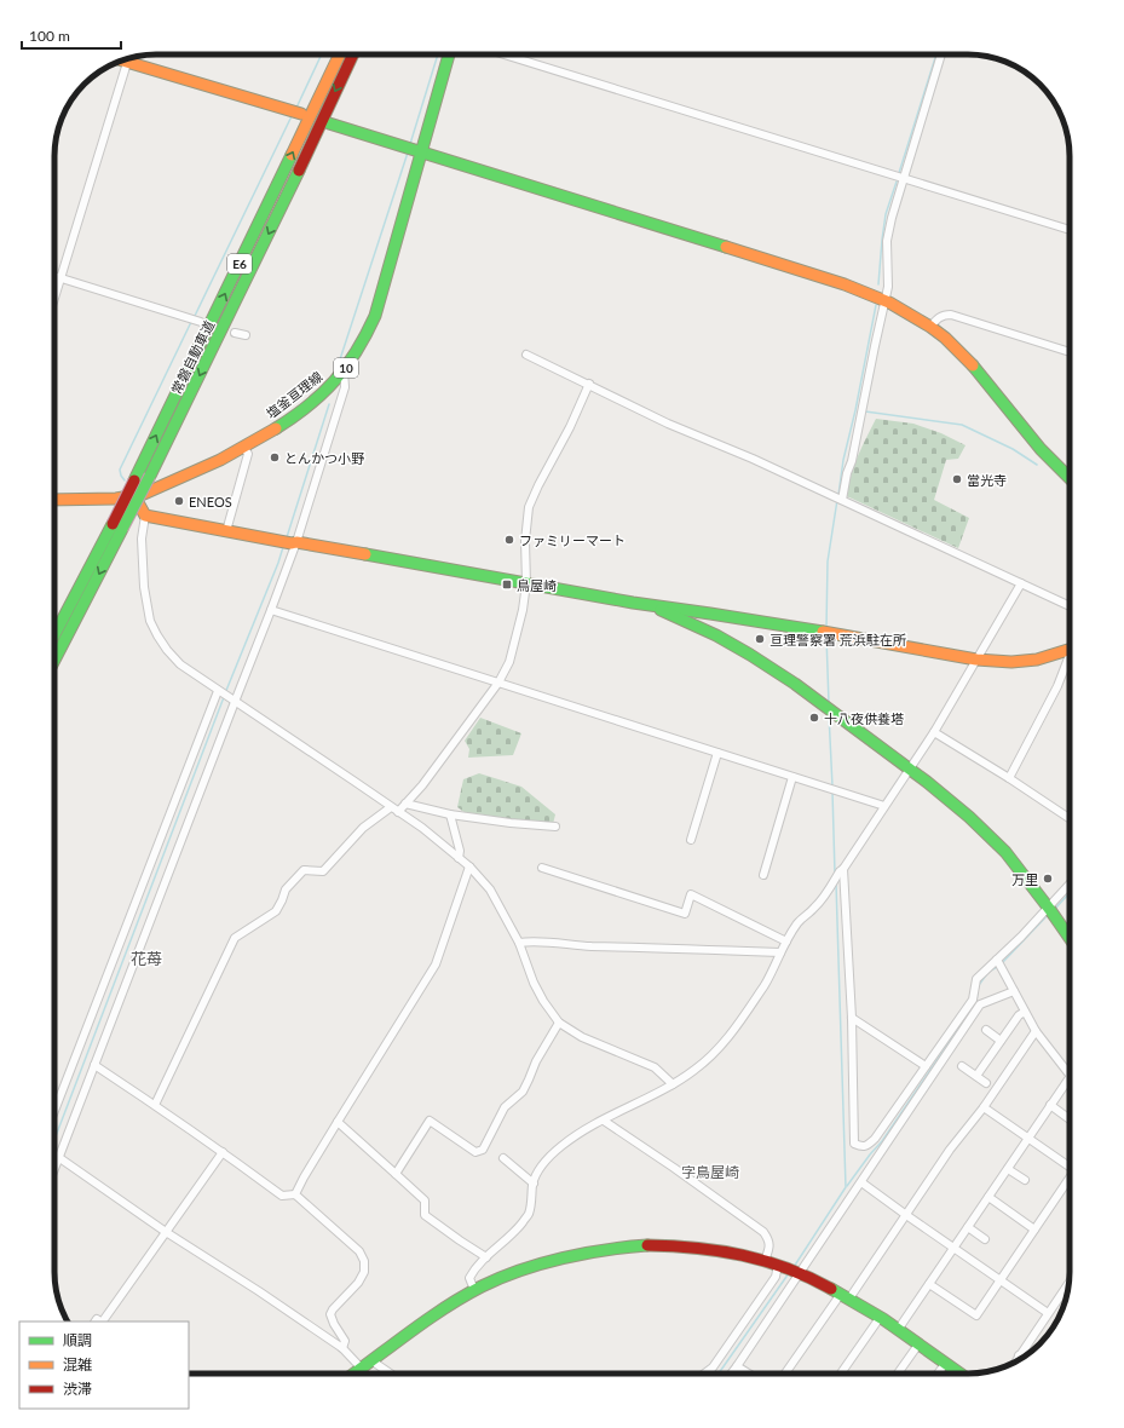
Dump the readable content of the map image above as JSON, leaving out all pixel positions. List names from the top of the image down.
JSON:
{
  "streets": {
    "main road": [
      "E6",
      "常磐自動車道",
      "10",
      "塩釜亘理線"
    ]
  },
  "districts": ["花苺", "字鳥屋崎"],
  "places": {
    "other": [
      "とんかつ小野",
      "當光寺",
      "ENEOS",
      "ファミリーマート",
      "亘理警察署 荒浜駐在所",
      "十八夜供養塔",
      "万里"
    ],
    "transit": ["鳥屋崎"]
  },
  "legend": ["順調", "混雑", "渋滞"],
  "scale_bar": "100 m"
}
